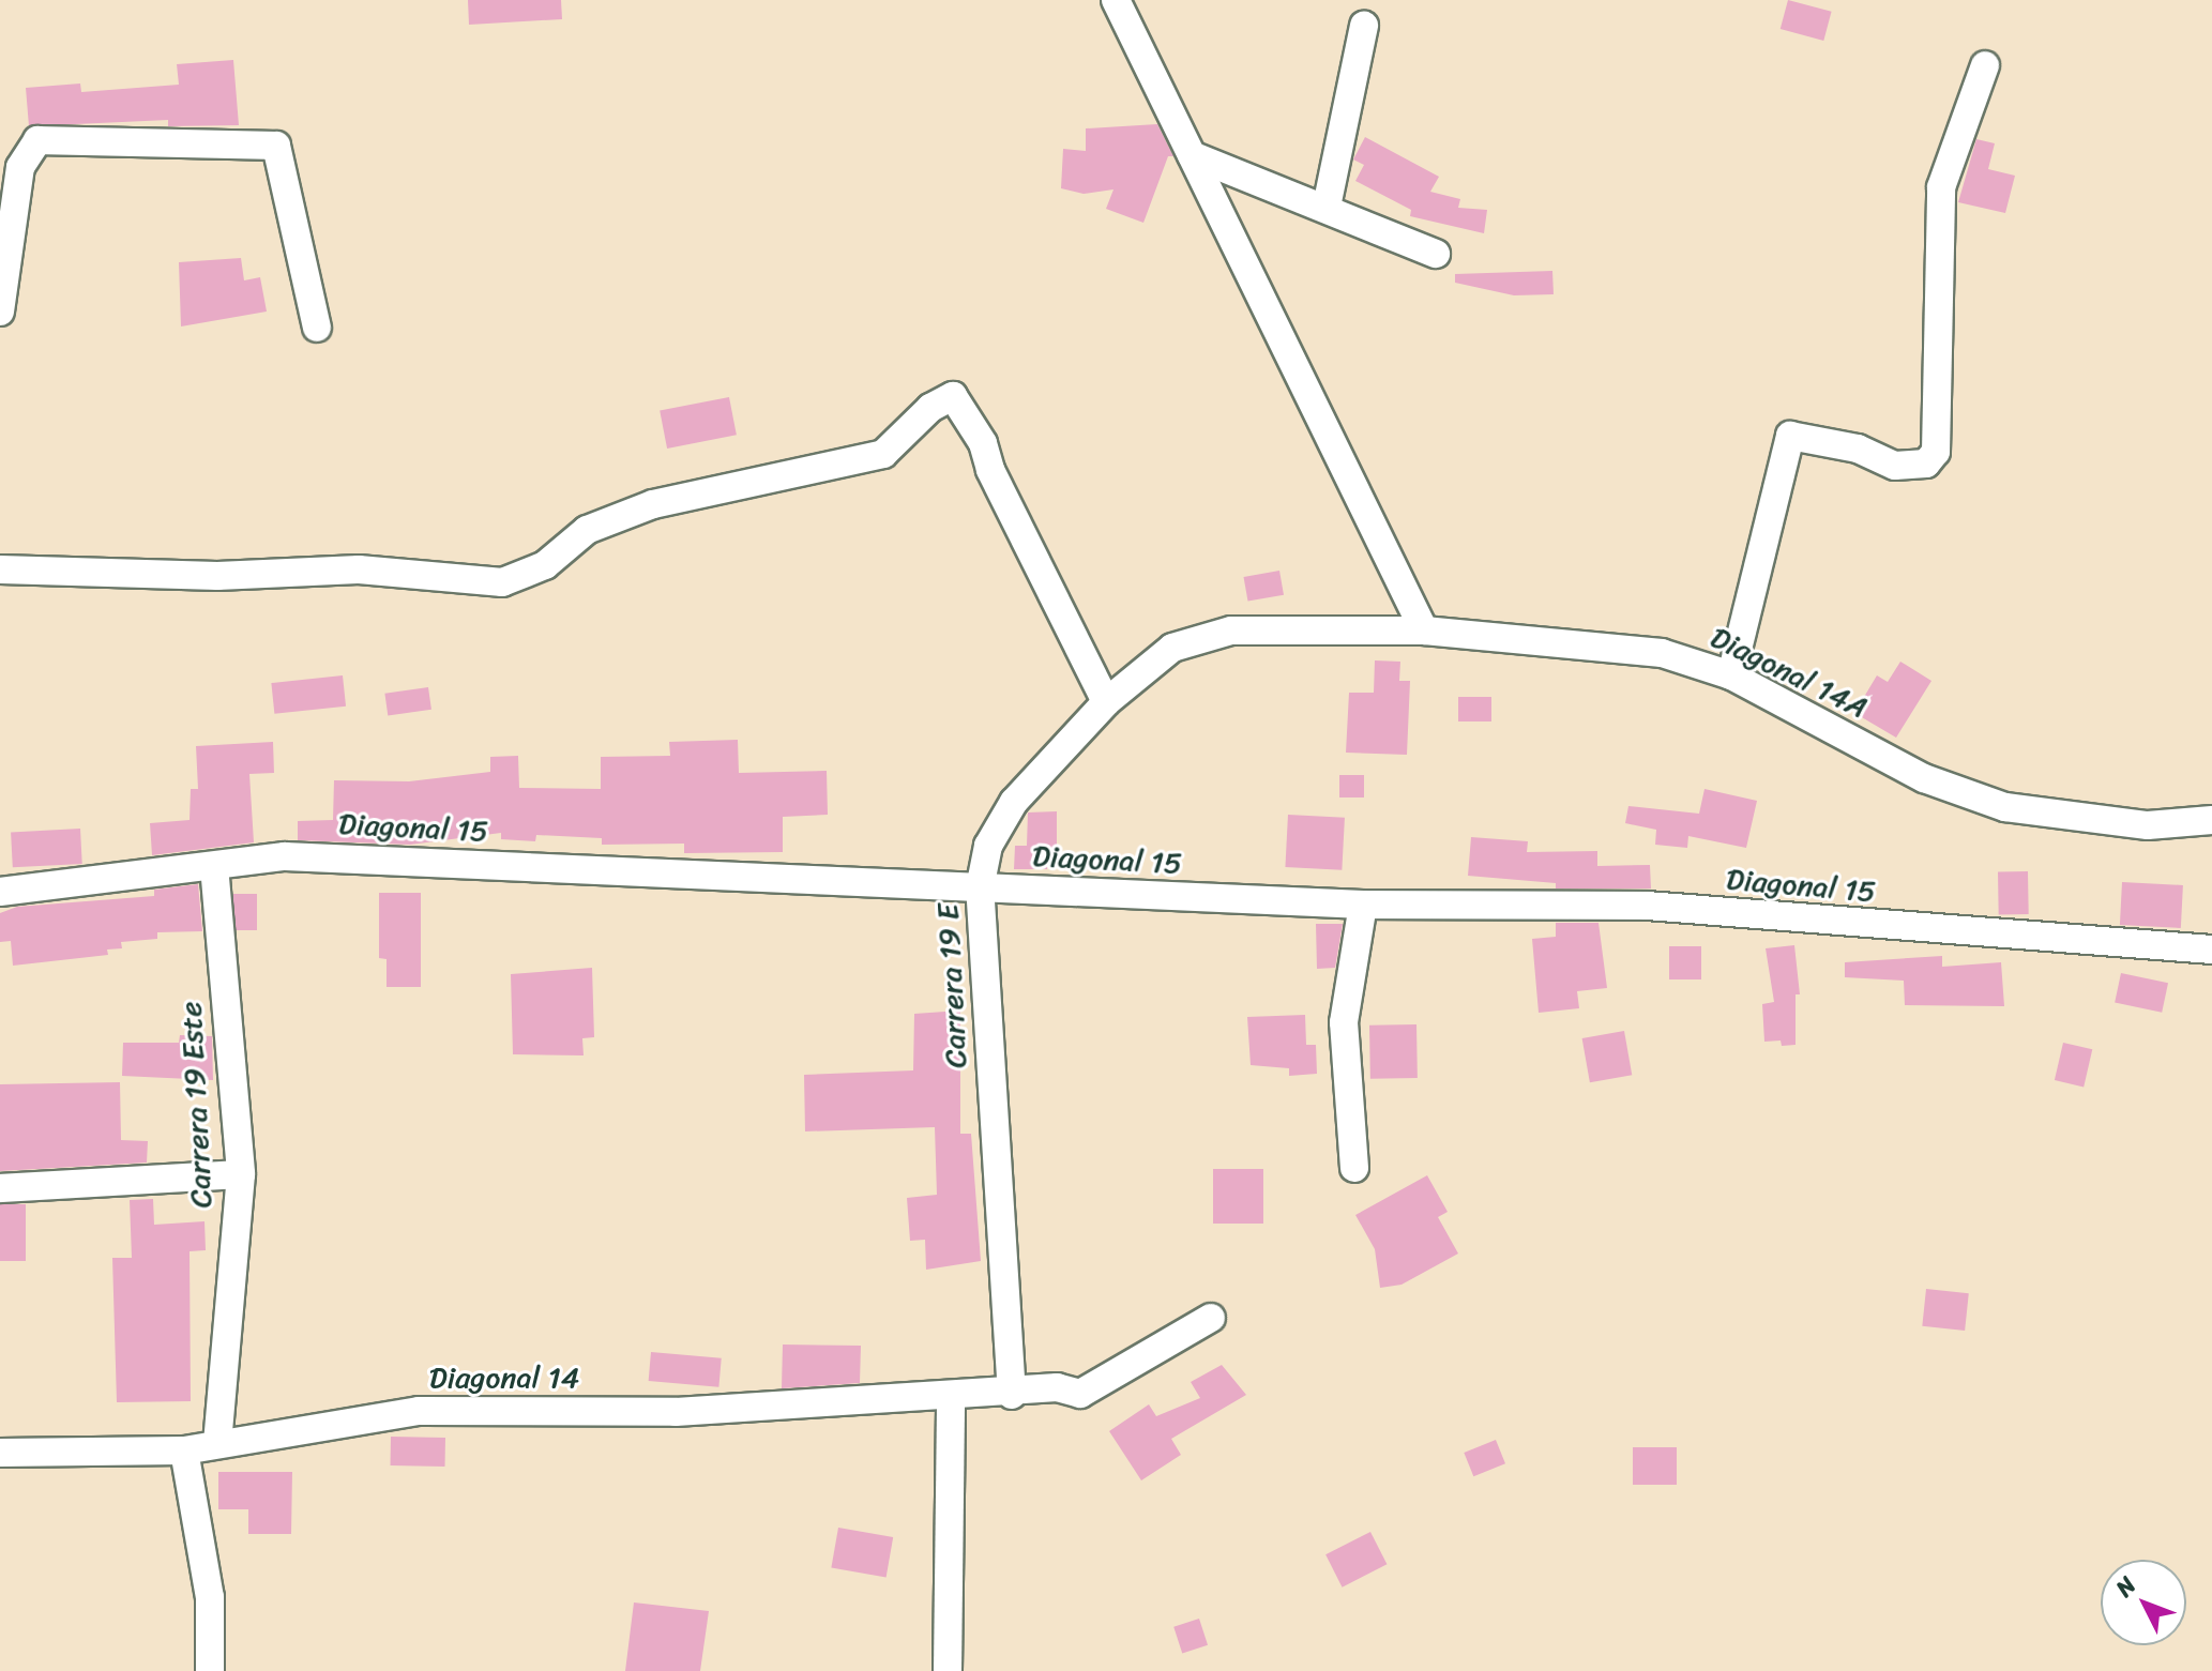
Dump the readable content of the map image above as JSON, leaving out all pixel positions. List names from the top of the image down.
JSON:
{
  "streets": {
    "street": [
      "Diagonal 14A",
      "Diagonal 15",
      "Carrera 19 E",
      "Carrera 19 Este",
      "Diagonal 14"
    ]
  },
  "crossings": [
    ["Diagonal 14A", "Carrera 19 E"],
    ["Diagonal 15", "Carrera 19 E"],
    ["Diagonal 15", "Carrera 19 Este"],
    ["Carrera 19 E", "Diagonal 14"],
    ["Carrera 19 Este", "Diagonal 14"]
  ],
  "north": "top left"
}
